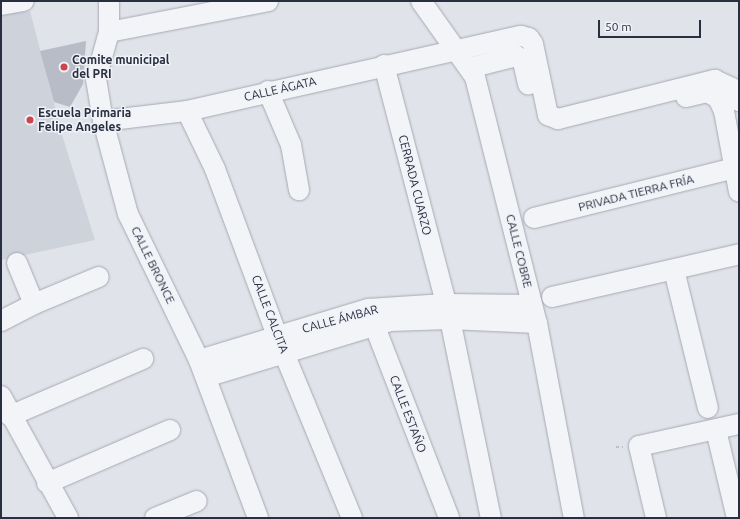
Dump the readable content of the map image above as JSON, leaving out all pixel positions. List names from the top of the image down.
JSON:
{
  "streets": {
    "street": [
      "CALLE ÁGATA",
      "CERRADA CUARZO",
      "PRIVADA TIERRA FRÍA",
      "CALLE COBRE",
      "CALLE BRONCE",
      "CALLE CALCITA",
      "CALLE ÁMBAR",
      "CALLE ESTAÑO"
    ]
  },
  "crossings": [
    ["CALLE ÁGATA", "CERRADA CUARZO"],
    ["CALLE ÁGATA", "CALLE COBRE"],
    ["CALLE ÁGATA", "CALLE BRONCE"],
    ["CALLE ÁGATA", "CALLE CALCITA"],
    ["CERRADA CUARZO", "CALLE ÁMBAR"],
    ["CALLE COBRE", "CALLE ÁMBAR"],
    ["CALLE BRONCE", "CALLE ÁMBAR"],
    ["CALLE CALCITA", "CALLE ÁMBAR"],
    ["CALLE ÁMBAR", "CALLE ESTAÑO"]
  ],
  "places": ["Comite municipal del PRI", "Escuela Primaria Felipe Angeles"],
  "scale_bar": "50 m"
}
